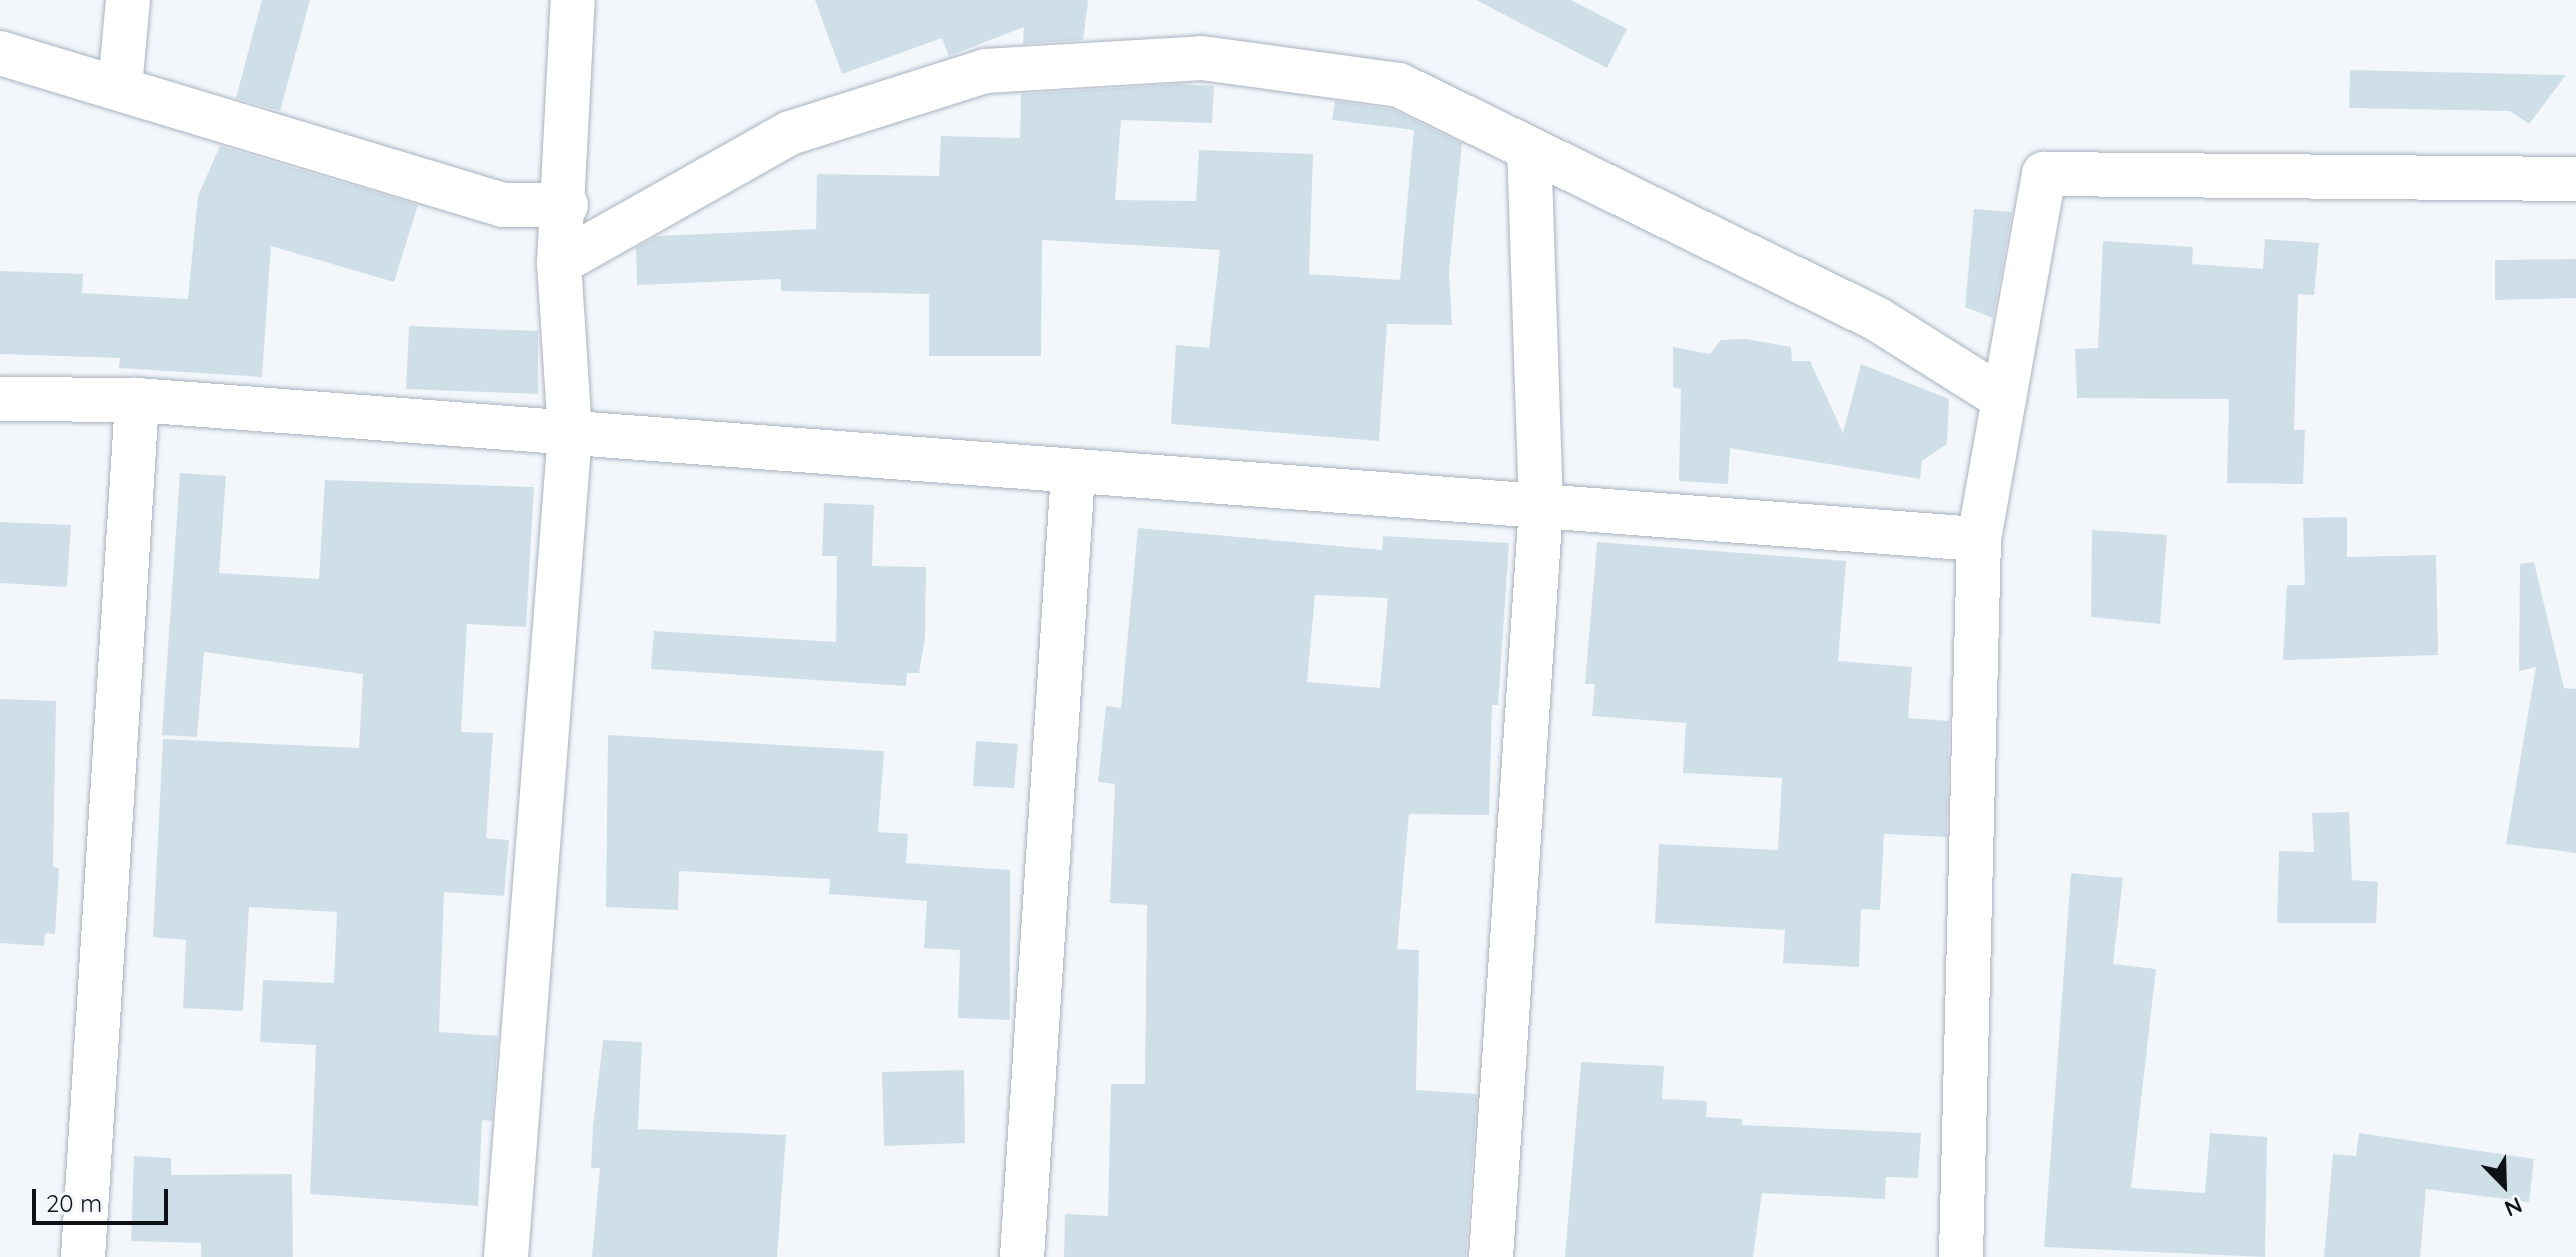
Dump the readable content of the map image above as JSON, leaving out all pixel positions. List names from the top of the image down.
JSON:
{
  "scale_bar": "20 m",
  "north": "bottom right"
}
